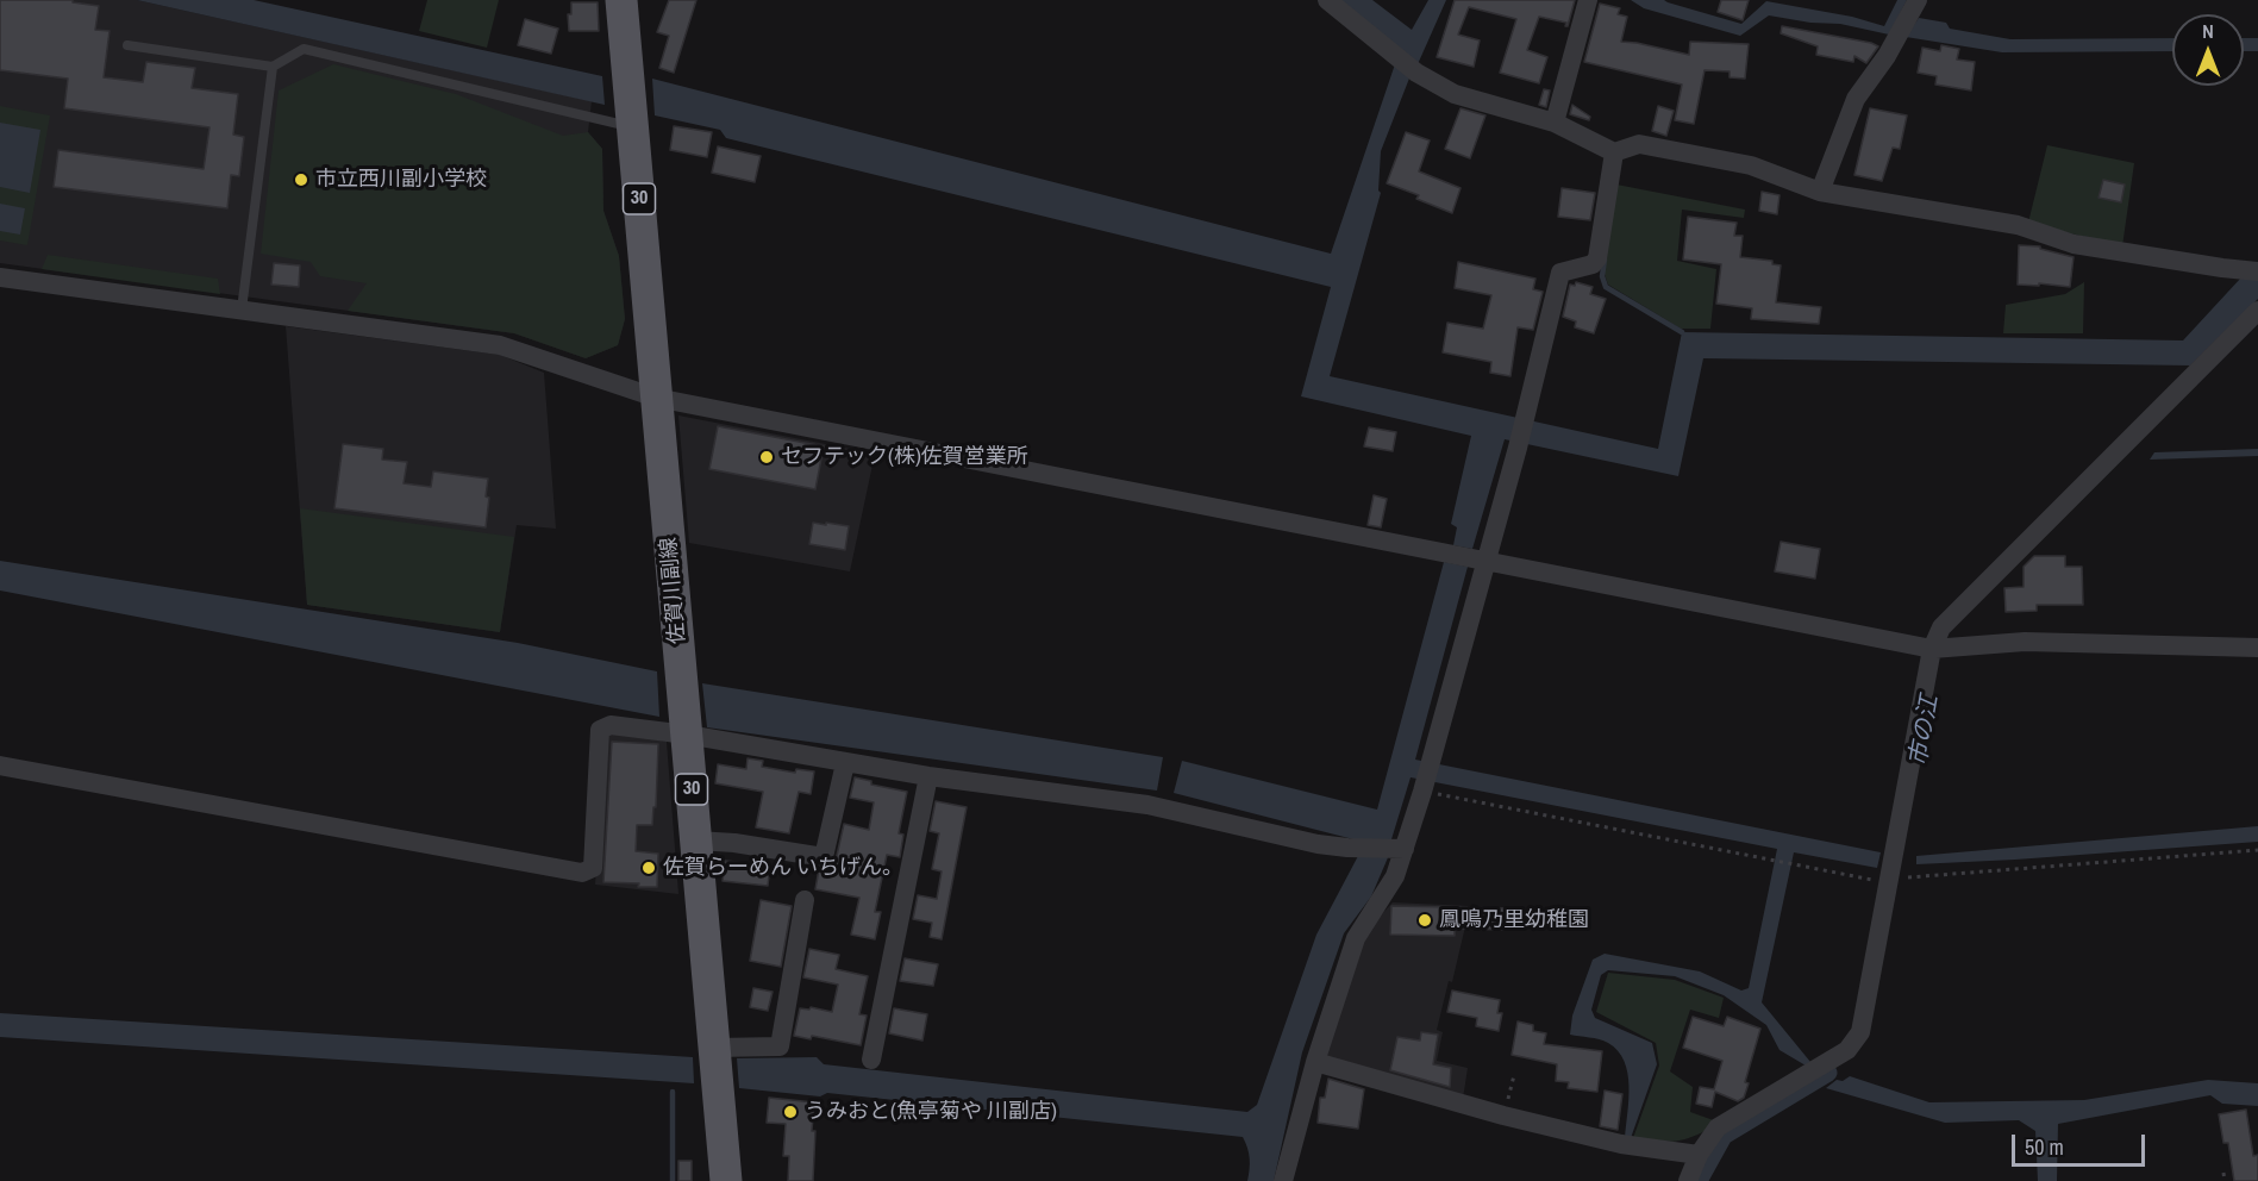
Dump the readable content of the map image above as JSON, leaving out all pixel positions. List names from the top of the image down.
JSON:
{
  "streets": {
    "main road": ["30", "佐賀川副線"]
  },
  "water": ["市の江"],
  "places": [
    "市立西川副小学校",
    "セフテック(株)佐賀営業所",
    "佐賀らーめん いちげん。",
    "鳳鳴乃里幼稚園",
    "うみおと(魚亭菊や 川副店)"
  ],
  "scale_bar": "50 m",
  "north": "top"
}
